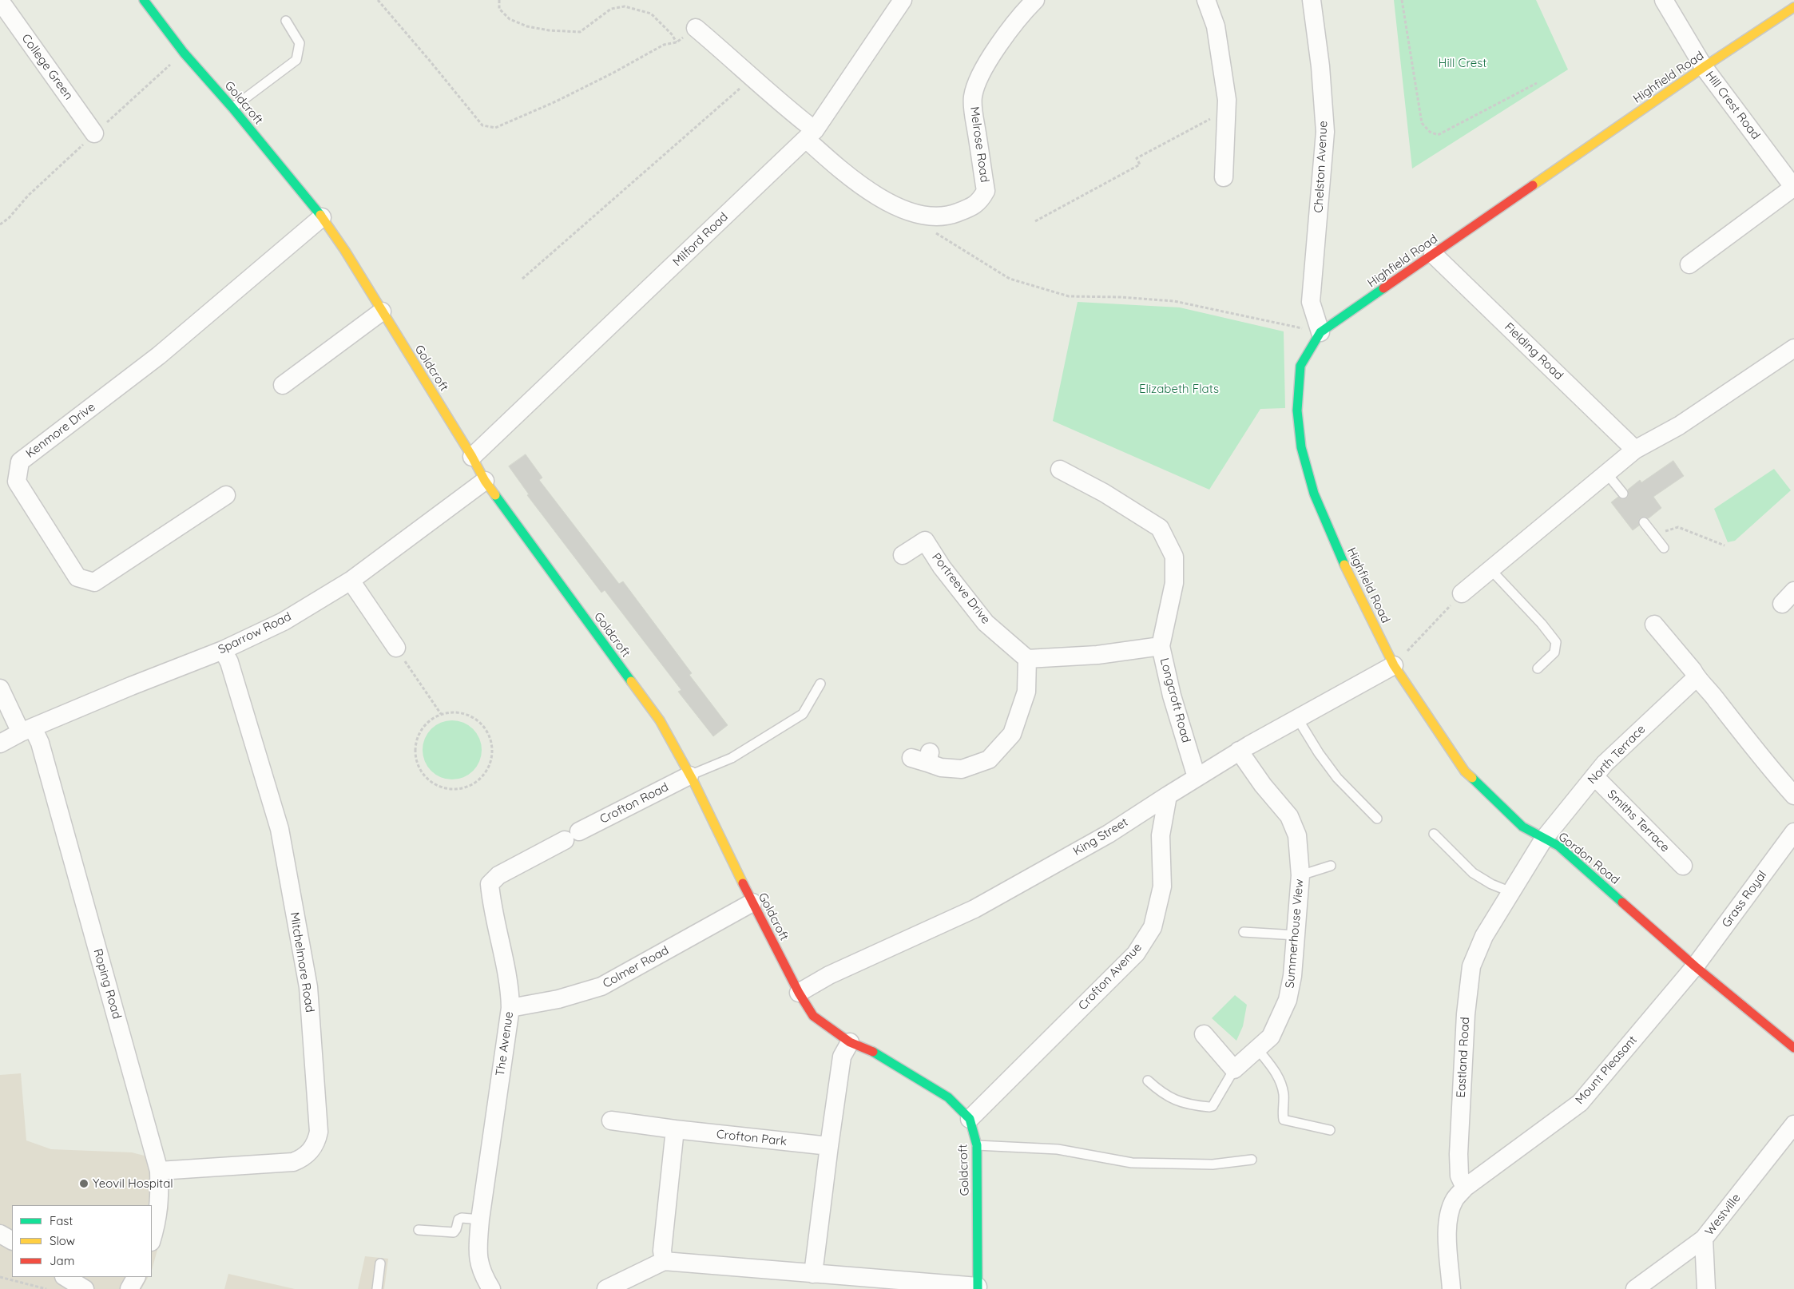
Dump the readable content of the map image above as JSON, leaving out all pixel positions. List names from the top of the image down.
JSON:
{
  "streets": {
    "street": [
      "College Green",
      "Highfield Road",
      "Goldcroft",
      "Hill Crest Road",
      "Melrose Road",
      "Chelston Avenue",
      "Milford Road",
      "Fielding Road",
      "Kenmore Drive",
      "Portreeve Drive",
      "Sparrow Road",
      "Longcroft Road",
      "North Terrace",
      "Crofton Road",
      "Smiths Terrace",
      "King Street",
      "Gordon Road",
      "Grass Royal",
      "Summerhouse View",
      "Mitchelmore Road",
      "Colmer Road",
      "Crofton Avenue",
      "Roping Road",
      "The Avenue",
      "Eastland Road",
      "Mount Pleasant",
      "Crofton Park",
      "Westville"
    ]
  },
  "crossings": [
    ["Highfield Road", "Hill Crest Road"],
    ["Highfield Road", "Chelston Avenue"],
    ["Highfield Road", "Fielding Road"],
    ["Highfield Road", "King Street"],
    ["Highfield Road", "Gordon Road"],
    ["Goldcroft", "Milford Road"],
    ["Goldcroft", "Kenmore Drive"],
    ["Goldcroft", "Sparrow Road"],
    ["Goldcroft", "Crofton Road"],
    ["Goldcroft", "King Street"],
    ["Goldcroft", "Colmer Road"],
    ["Goldcroft", "Crofton Avenue"],
    ["Melrose Road", "Milford Road"],
    ["Sparrow Road", "Mitchelmore Road"],
    ["Sparrow Road", "Roping Road"],
    ["Longcroft Road", "King Street"],
    ["North Terrace", "Smiths Terrace"],
    ["North Terrace", "Gordon Road"],
    ["North Terrace", "Eastland Road"],
    ["Crofton Road", "The Avenue"],
    ["King Street", "Gordon Road"],
    ["King Street", "Summerhouse View"],
    ["King Street", "Crofton Avenue"],
    ["Gordon Road", "Grass Royal"],
    ["Gordon Road", "Eastland Road"],
    ["Gordon Road", "Mount Pleasant"],
    ["Grass Royal", "Mount Pleasant"],
    ["Mitchelmore Road", "Roping Road"],
    ["Colmer Road", "The Avenue"],
    ["Eastland Road", "Mount Pleasant"]
  ],
  "parks": ["Hill Crest", "Elizabeth Flats"],
  "places": ["Yeovil Hospital"],
  "legend": ["Fast", "Slow", "Jam"]
}
